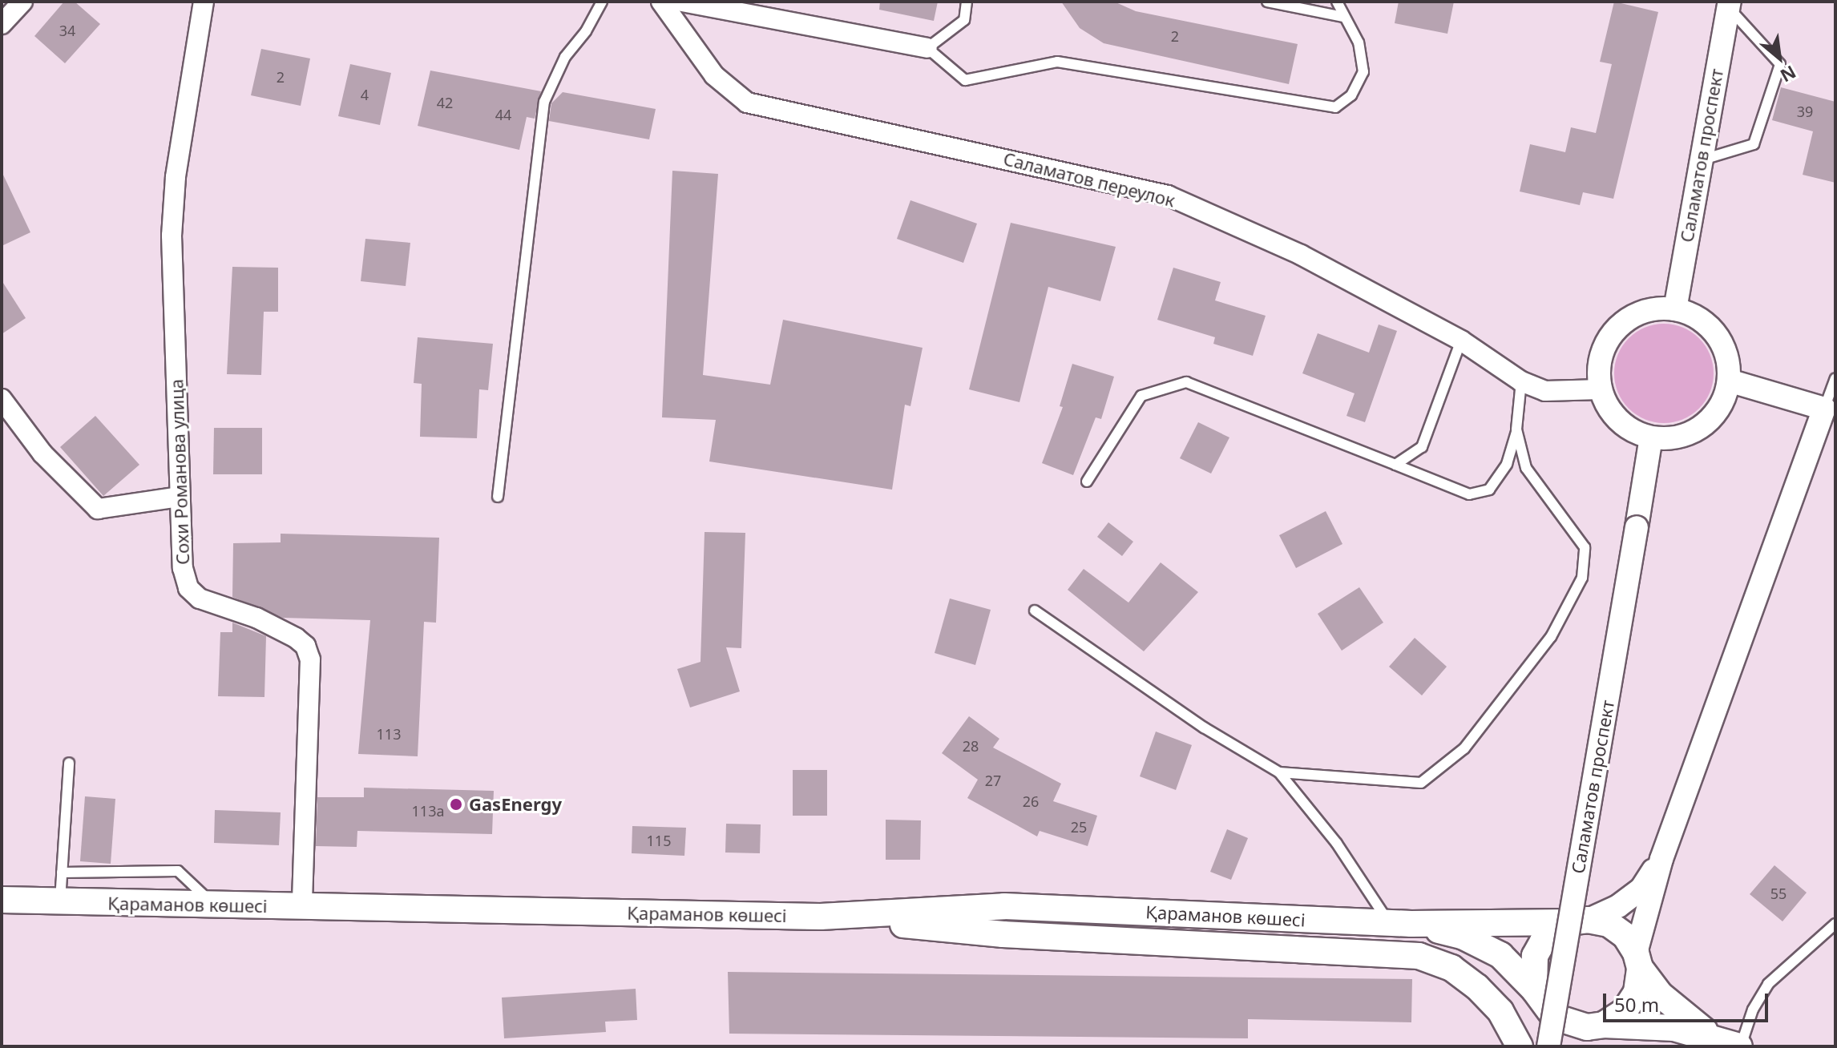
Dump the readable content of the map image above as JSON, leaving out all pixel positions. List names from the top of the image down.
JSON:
{
  "streets": {
    "main road": ["Қараманов көшесі"],
    "street": ["Саламатов проспект", "Саламатов переулок", "Сохи Романова улица"]
  },
  "crossings": [
    ["Саламатов проспект", "Саламатов переулок"],
    ["Сохи Романова улица", "Қараманов көшесі"]
  ],
  "places": ["GasEnergy"],
  "house_numbers": [
    "34",
    "2",
    "2",
    "4",
    "42",
    "39",
    "44",
    "113",
    "28",
    "27",
    "26",
    "113а",
    "25",
    "115",
    "55"
  ],
  "scale_bar": "50 m",
  "north": "bottom right"
}
